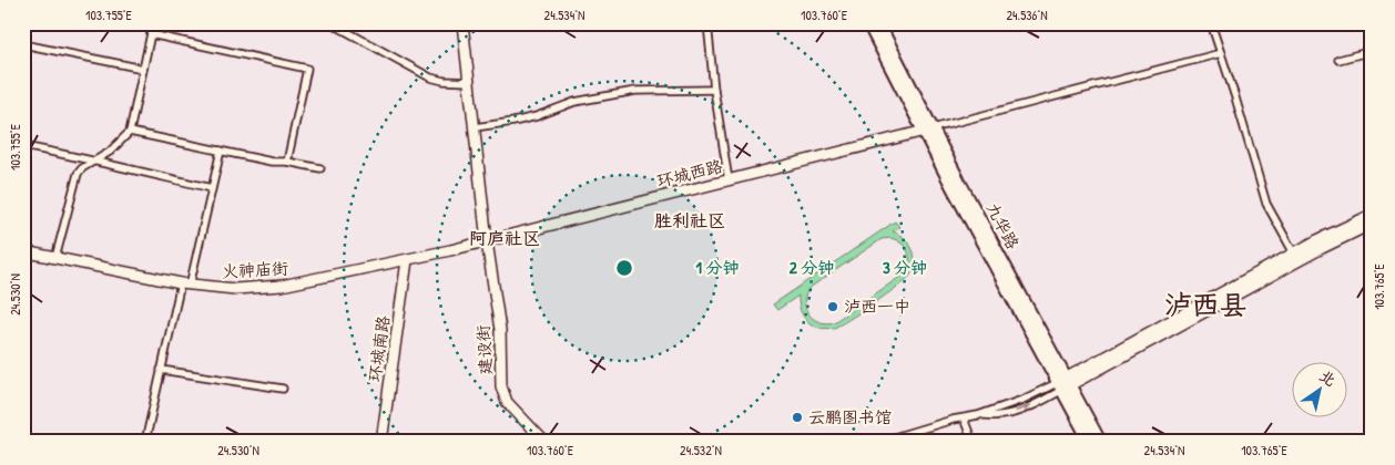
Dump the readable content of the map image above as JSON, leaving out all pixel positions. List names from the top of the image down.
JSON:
{
  "streets": {
    "highway": ["九华路"],
    "street": [
      "环城西路",
      "火神庙街",
      "环城南路",
      "建设街"
    ]
  },
  "crossings": [
    ["环城西路", "九华路"],
    ["环城西路", "火神庙街"],
    ["环城西路", "建设街"],
    ["火神庙街", "环城南路"],
    ["火神庙街", "建设街"]
  ],
  "districts": ["胜利社区", "阿庐社区", "泸西县"],
  "places": ["泸西一中", "云鹏图书馆"],
  "north": "top right",
  "coordinates": [
    "103.755°E",
    "24.534°N",
    "103.760°E",
    "24.536°N",
    "103.765°E",
    "24.530°N",
    "24.532°N"
  ],
  "rings": ["1 分钟", "2 分钟", "3 分钟"]
}
